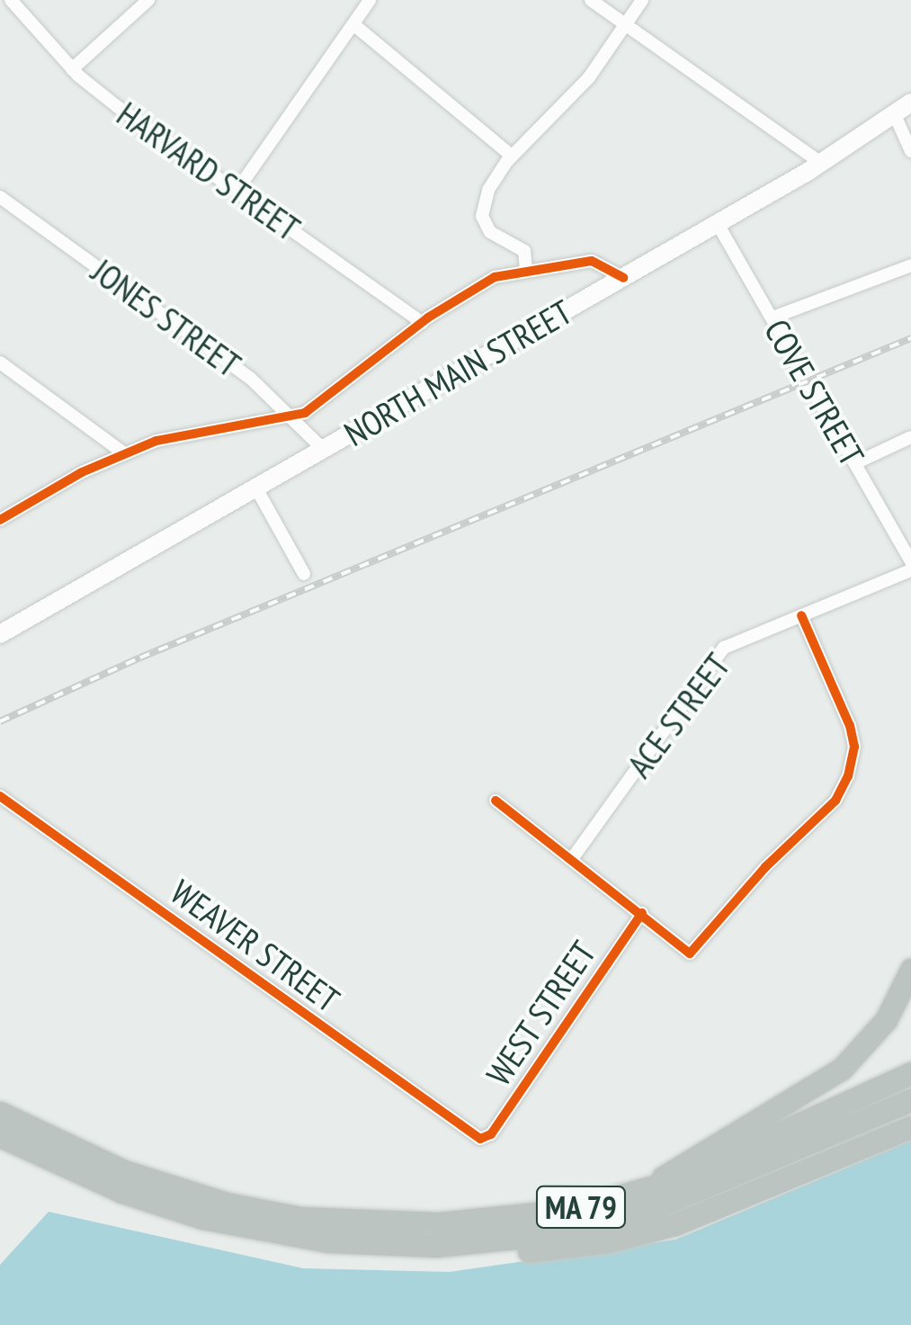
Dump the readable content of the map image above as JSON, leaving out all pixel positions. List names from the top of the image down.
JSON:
{
  "streets": {
    "highway": ["MA 79"],
    "main road": ["NORTH MAIN STREET"],
    "street": [
      "HARVARD STREET",
      "JONES STREET",
      "COVE STREET",
      "ACE STREET",
      "WEAVER STREET",
      "WEST STREET"
    ]
  },
  "crossings": [
    ["JONES STREET", "NORTH MAIN STREET"],
    ["NORTH MAIN STREET", "COVE STREET"],
    ["WEAVER STREET", "WEST STREET"]
  ]
}
